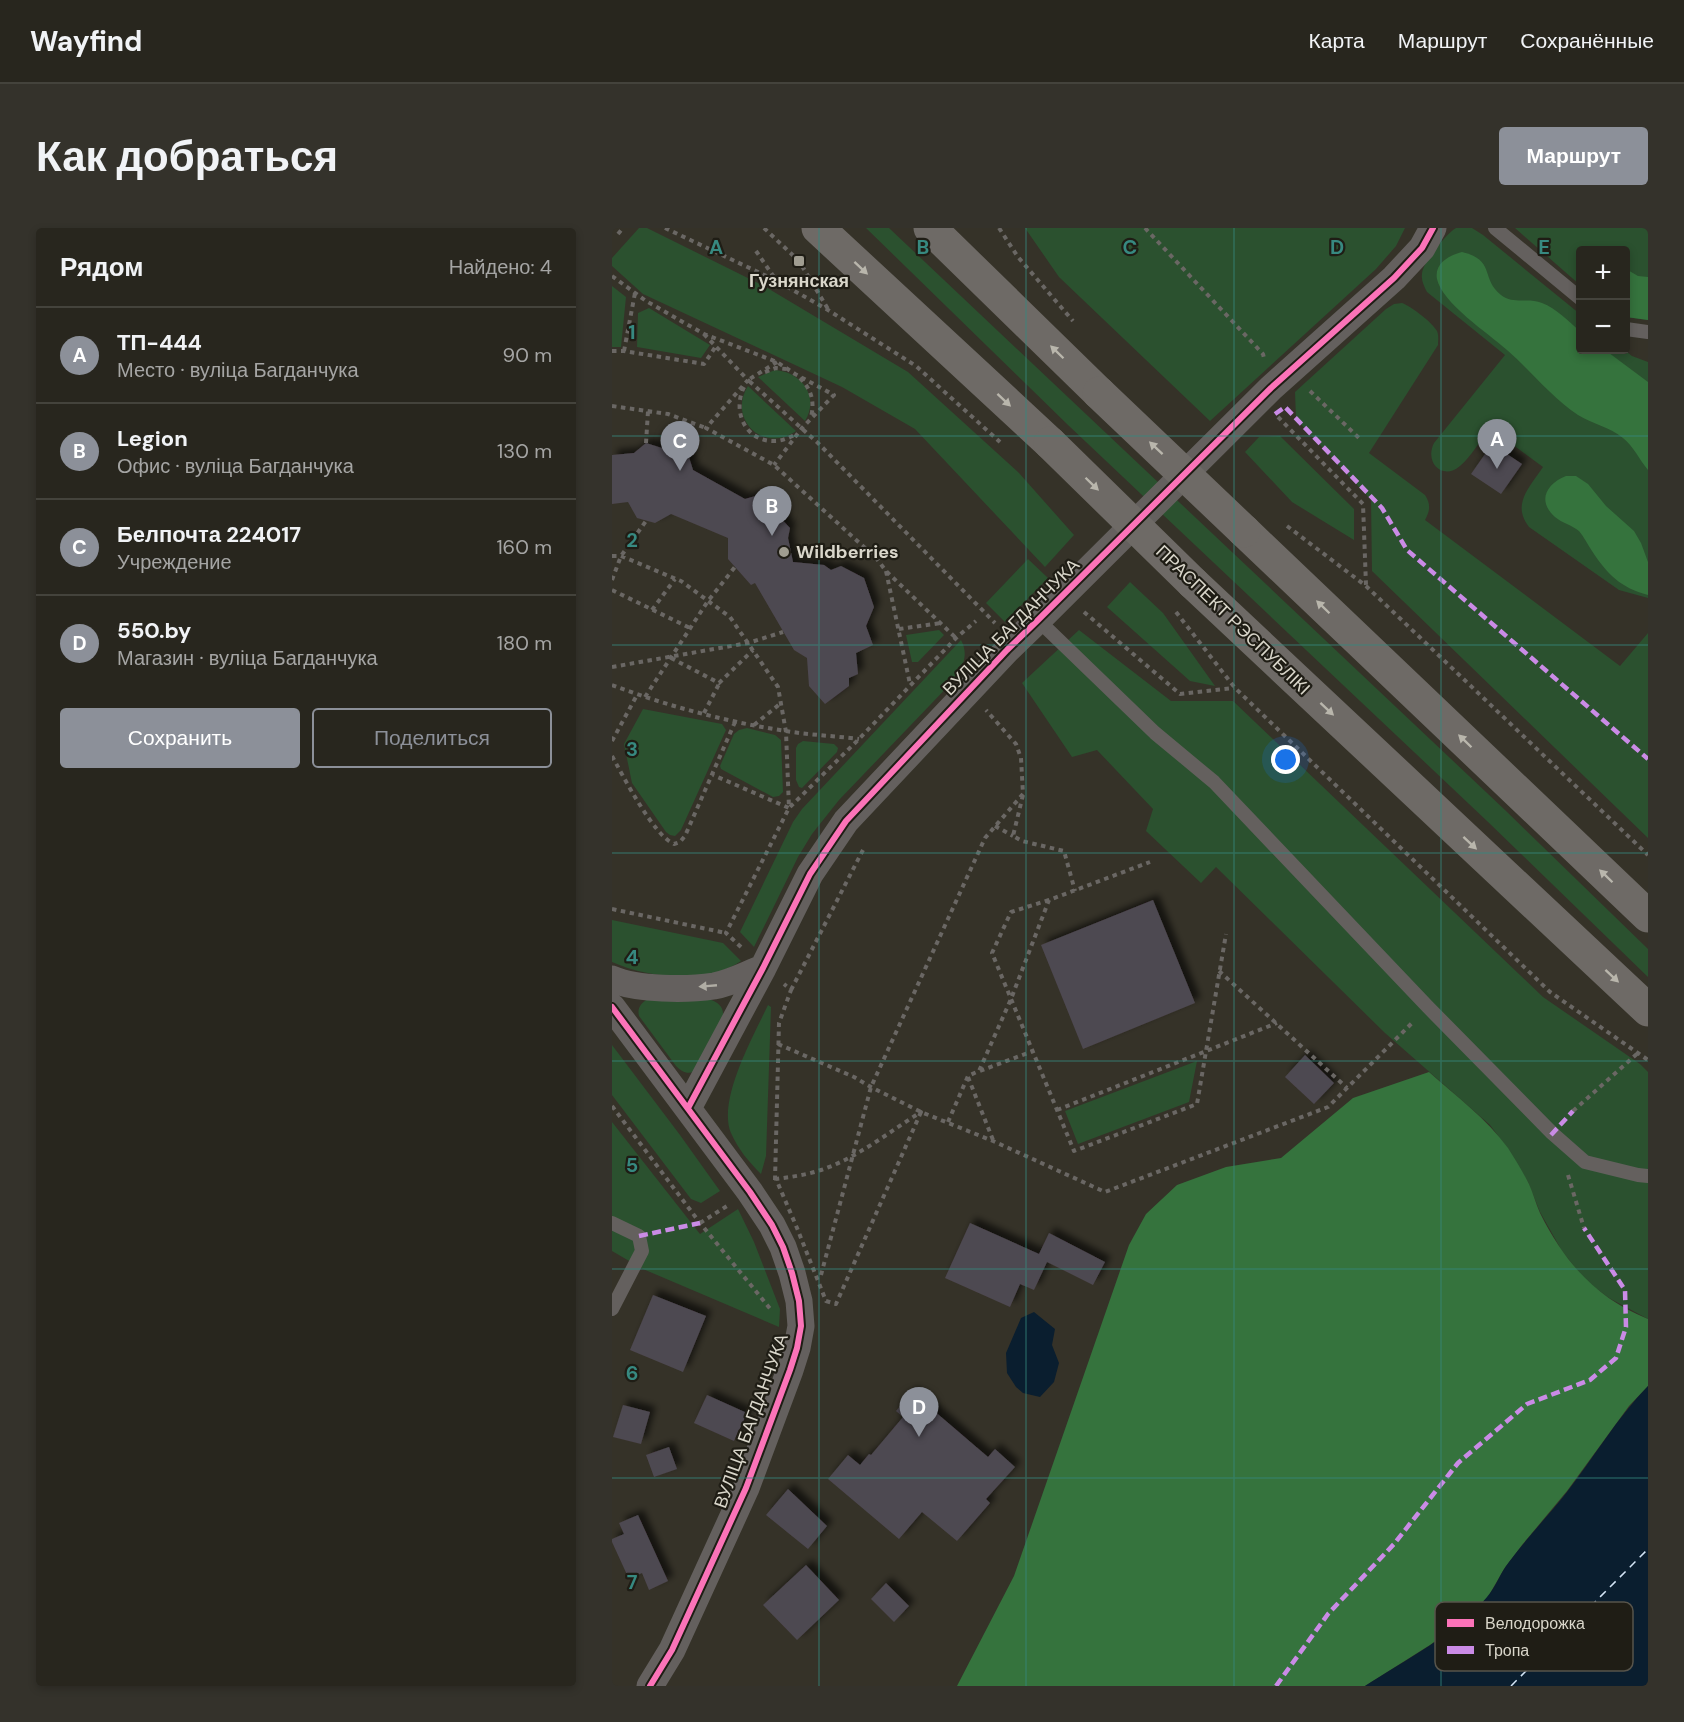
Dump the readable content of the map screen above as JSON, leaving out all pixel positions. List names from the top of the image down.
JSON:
{
  "streets": {
    "highway": ["ПРАСПЕКТ РЭСПУБЛІКІ"],
    "street": ["ВУЛІЦА БАГДАНЧУКА"]
  },
  "places": {
    "transit": ["Гузнянская"],
    "other": ["Wildberries"]
  },
  "legend": ["Велодорожка", "Тропа"],
  "page": {
    "header": "Wayfind",
    "nav": ["Карта", "Маршрут", "Сохранённые"],
    "buttons": [
      "Маршрут",
      ["Сохранить", "Поделиться"]
    ],
    "title": "Как добраться",
    "heading": ["Рядом", "Найдено: 4"],
    "map_buttons": ["+", "−"],
    "list": [
      {
        "mark": "A",
        "name": "ТП-444",
        "note": "Место · вуліца Багданчука",
        "value": "90 m"
      },
      {
        "mark": "B",
        "name": "Legion",
        "note": "Офис · вуліца Багданчука",
        "value": "130 m"
      },
      {
        "mark": "C",
        "name": "Белпочта 224017",
        "note": "Учреждение",
        "value": "160 m"
      },
      {
        "mark": "D",
        "name": "550.by",
        "note": "Магазин · вуліца Багданчука",
        "value": "180 m"
      }
    ],
    "pins": [
      "A",
      "C",
      "B",
      "D"
    ]
  },
  "grid": {
    "columns": [
      "A",
      "B",
      "C",
      "D",
      "E"
    ],
    "rows": [
      "1",
      "2",
      "3",
      "4",
      "5",
      "6",
      "7"
    ]
  }
}
